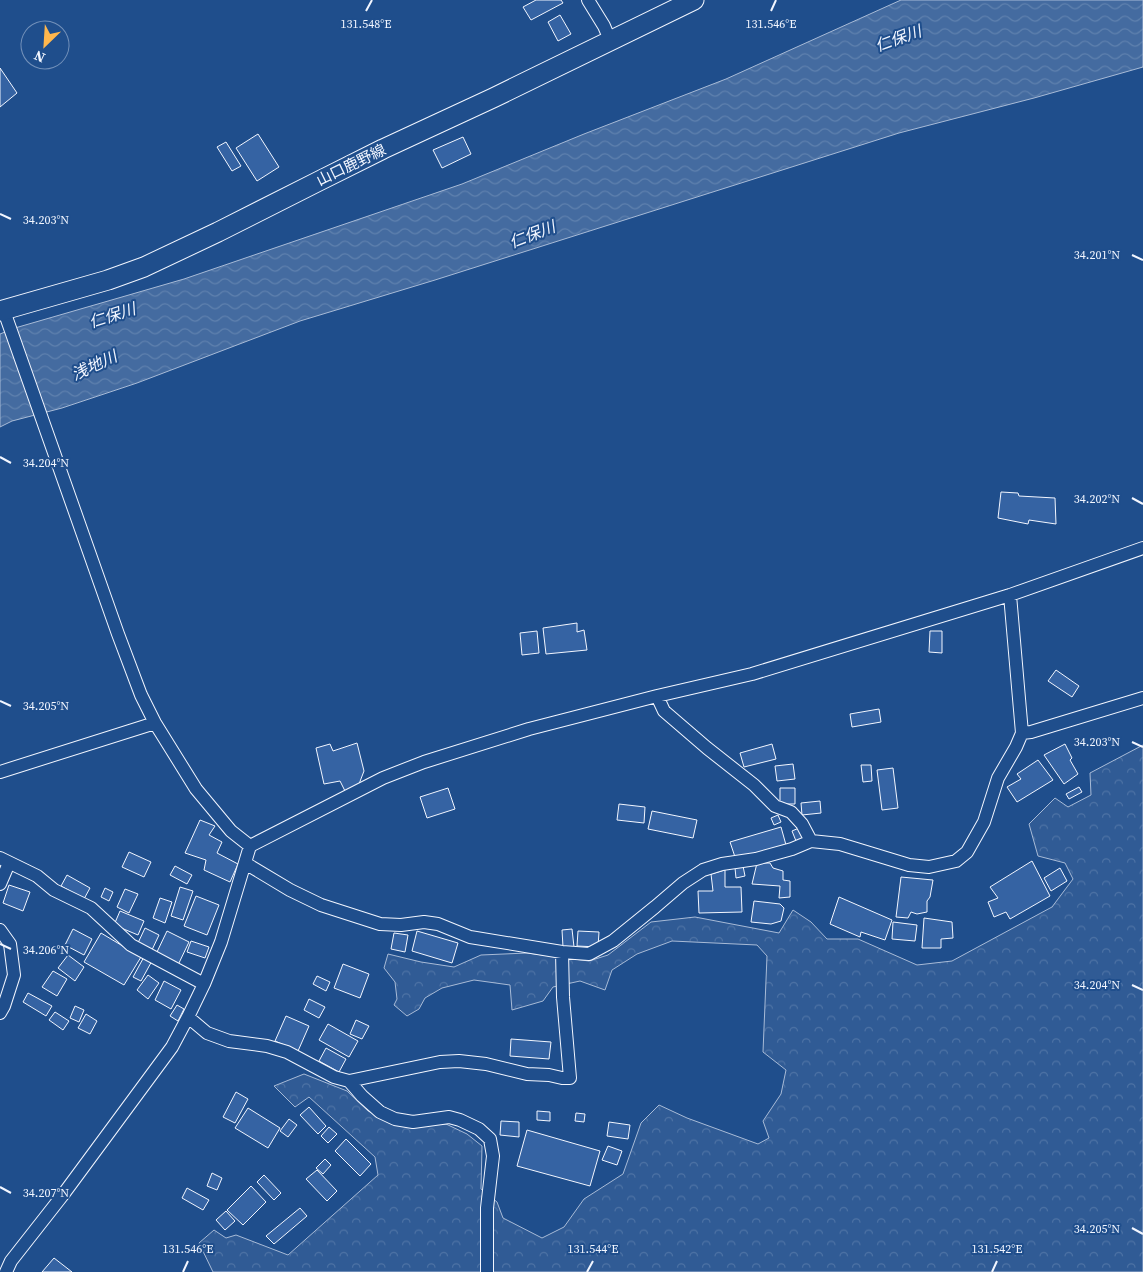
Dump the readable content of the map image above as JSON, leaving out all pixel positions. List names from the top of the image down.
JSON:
{
  "streets": {
    "main road": ["山口鹿野線"]
  },
  "water": ["仁保川", "浅地川"],
  "north": "bottom left",
  "coordinates": [
    "131.548°E",
    "131.546°E",
    "34.203°N",
    "34.201°N",
    "34.204°N",
    "34.202°N",
    "34.205°N",
    "34.206°N",
    "34.207°N",
    "131.544°E",
    "131.542°E"
  ]
}
